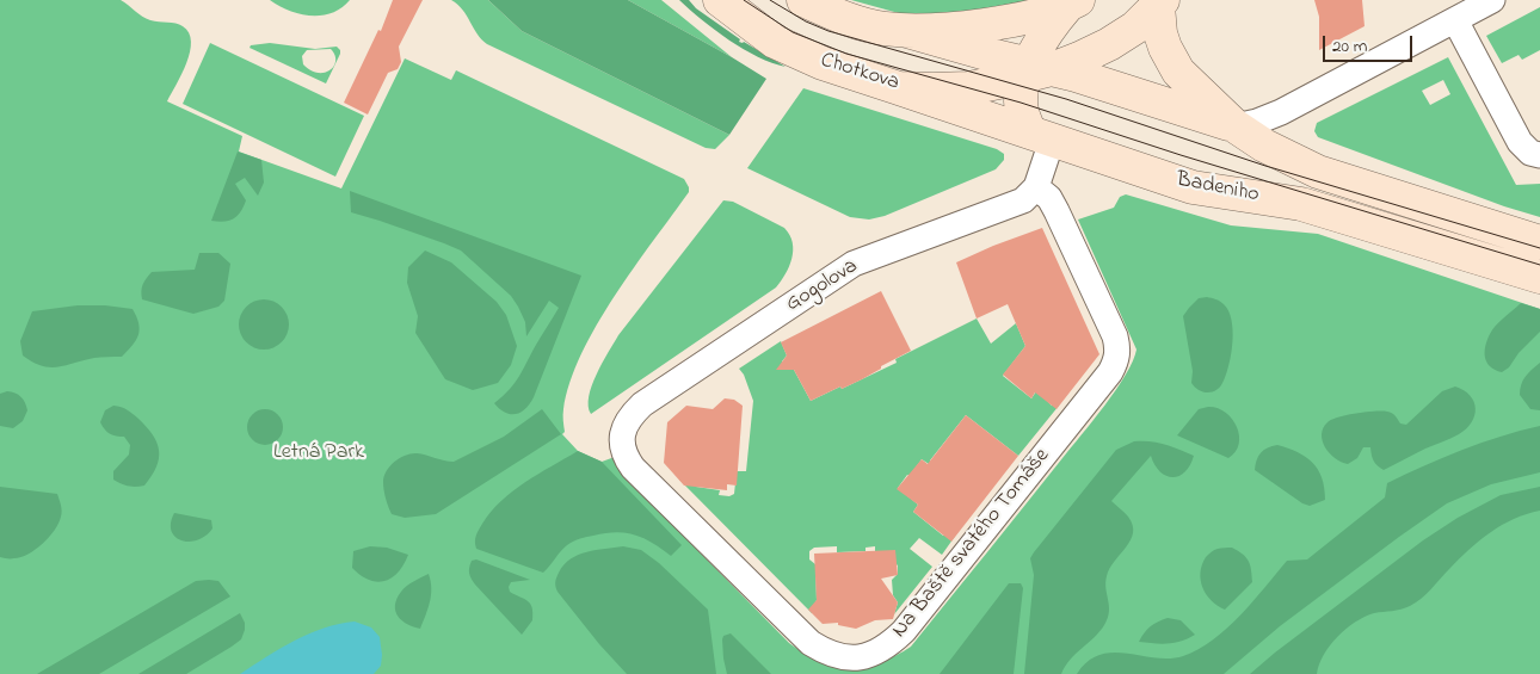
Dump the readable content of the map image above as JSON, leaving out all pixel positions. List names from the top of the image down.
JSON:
{
  "streets": {
    "main road": ["Chotkova", "Badeniho"],
    "street": ["Gogolova", "Na Baště svatého Tomáše"]
  },
  "crossings": [
    ["Chotkova", "Badeniho"],
    ["Gogolova", "Na Baště svatého Tomáše"]
  ],
  "parks": ["Letná Park"],
  "scale_bar": "20 m"
}
